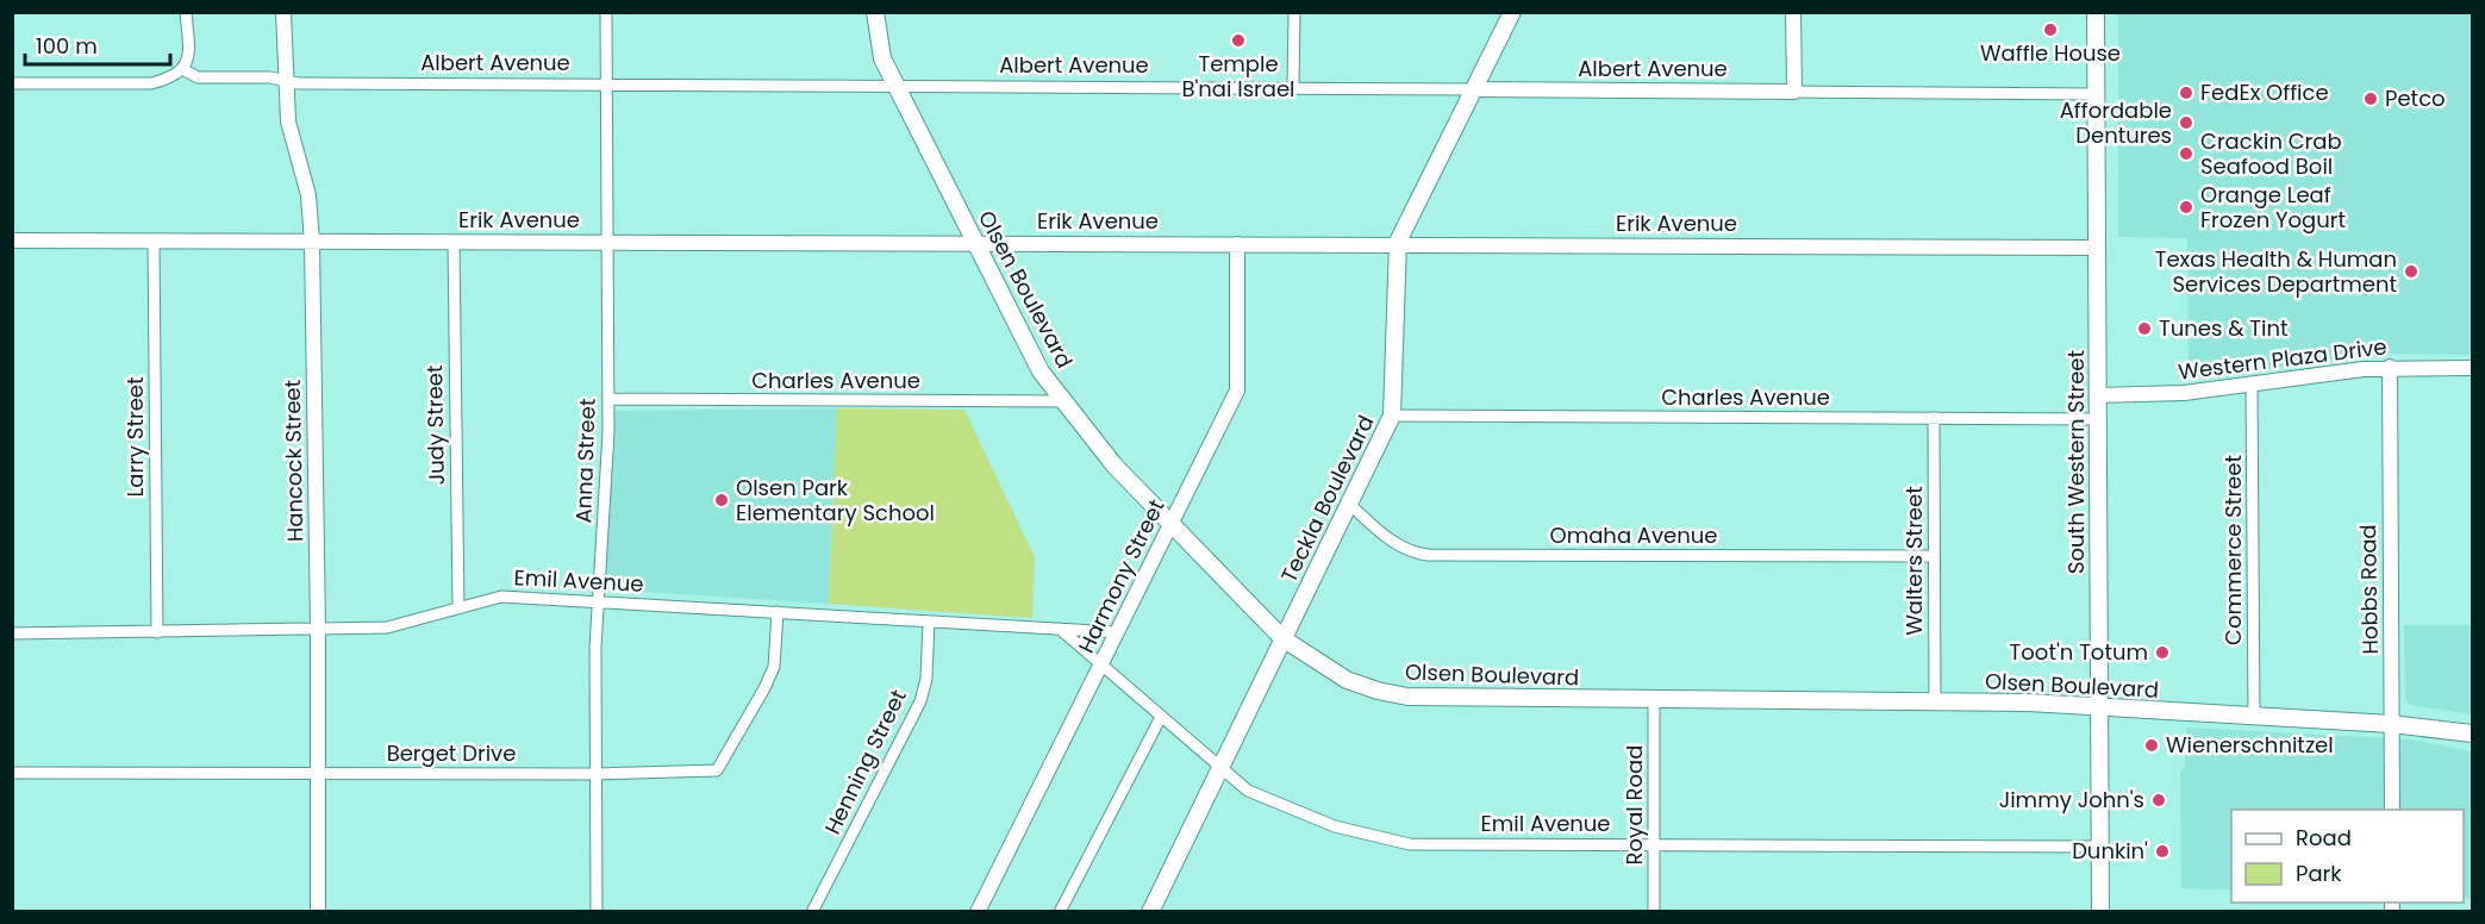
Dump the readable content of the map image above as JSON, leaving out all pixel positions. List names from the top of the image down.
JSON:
{
  "streets": {
    "main road": ["Olsen Boulevard", "South Western Street", "Teckla Boulevard"],
    "street": [
      "Albert Avenue",
      "Erik Avenue",
      "Western Plaza Drive",
      "Charles Avenue",
      "Judy Street",
      "Larry Street",
      "Hancock Street",
      "Anna Street",
      "Omaha Avenue",
      "Commerce Street",
      "Walters Street",
      "Harmony Street",
      "Emil Avenue",
      "Hobbs Road",
      "Berget Drive",
      "Henning Street",
      "Royal Road"
    ]
  },
  "crossings": [
    ["Albert Avenue", "Olsen Boulevard"],
    ["Albert Avenue", "Hancock Street"],
    ["Albert Avenue", "Anna Street"],
    ["Albert Avenue", "South Western Street"],
    ["Albert Avenue", "Teckla Boulevard"],
    ["Erik Avenue", "Olsen Boulevard"],
    ["Erik Avenue", "Judy Street"],
    ["Erik Avenue", "Larry Street"],
    ["Erik Avenue", "Hancock Street"],
    ["Erik Avenue", "Anna Street"],
    ["Erik Avenue", "South Western Street"],
    ["Erik Avenue", "Teckla Boulevard"],
    ["Erik Avenue", "Harmony Street"],
    ["Olsen Boulevard", "Charles Avenue"],
    ["Olsen Boulevard", "South Western Street"],
    ["Olsen Boulevard", "Teckla Boulevard"],
    ["Olsen Boulevard", "Commerce Street"],
    ["Olsen Boulevard", "Walters Street"],
    ["Olsen Boulevard", "Harmony Street"],
    ["Olsen Boulevard", "Hobbs Road"],
    ["Olsen Boulevard", "Royal Road"],
    ["Western Plaza Drive", "South Western Street"],
    ["Western Plaza Drive", "Commerce Street"],
    ["Western Plaza Drive", "Hobbs Road"],
    ["Charles Avenue", "Anna Street"],
    ["Charles Avenue", "South Western Street"],
    ["Charles Avenue", "Teckla Boulevard"],
    ["Charles Avenue", "Walters Street"],
    ["Judy Street", "Emil Avenue"],
    ["Larry Street", "Emil Avenue"],
    ["Hancock Street", "Emil Avenue"],
    ["Hancock Street", "Berget Drive"],
    ["Anna Street", "Emil Avenue"],
    ["Anna Street", "Berget Drive"],
    ["South Western Street", "Emil Avenue"],
    ["Teckla Boulevard", "Omaha Avenue"],
    ["Teckla Boulevard", "Emil Avenue"],
    ["Omaha Avenue", "Walters Street"],
    ["Harmony Street", "Emil Avenue"],
    ["Emil Avenue", "Berget Drive"],
    ["Emil Avenue", "Henning Street"],
    ["Emil Avenue", "Royal Road"]
  ],
  "places": [
    "Waffle House",
    "Temple B'nai Israel",
    "FedEx Office",
    "Petco",
    "Affordable Dentures",
    "Crackin Crab Seafood Boil",
    "Orange Leaf Frozen Yogurt",
    "Texas Health & Human Services Department",
    "Tunes & Tint",
    "Olsen Park Elementary School",
    "Toot'n Totum",
    "Wienerschnitzel",
    "Jimmy John's",
    "Dunkin'"
  ],
  "legend": ["Road", "Park"],
  "scale_bar": "100 m"
}
